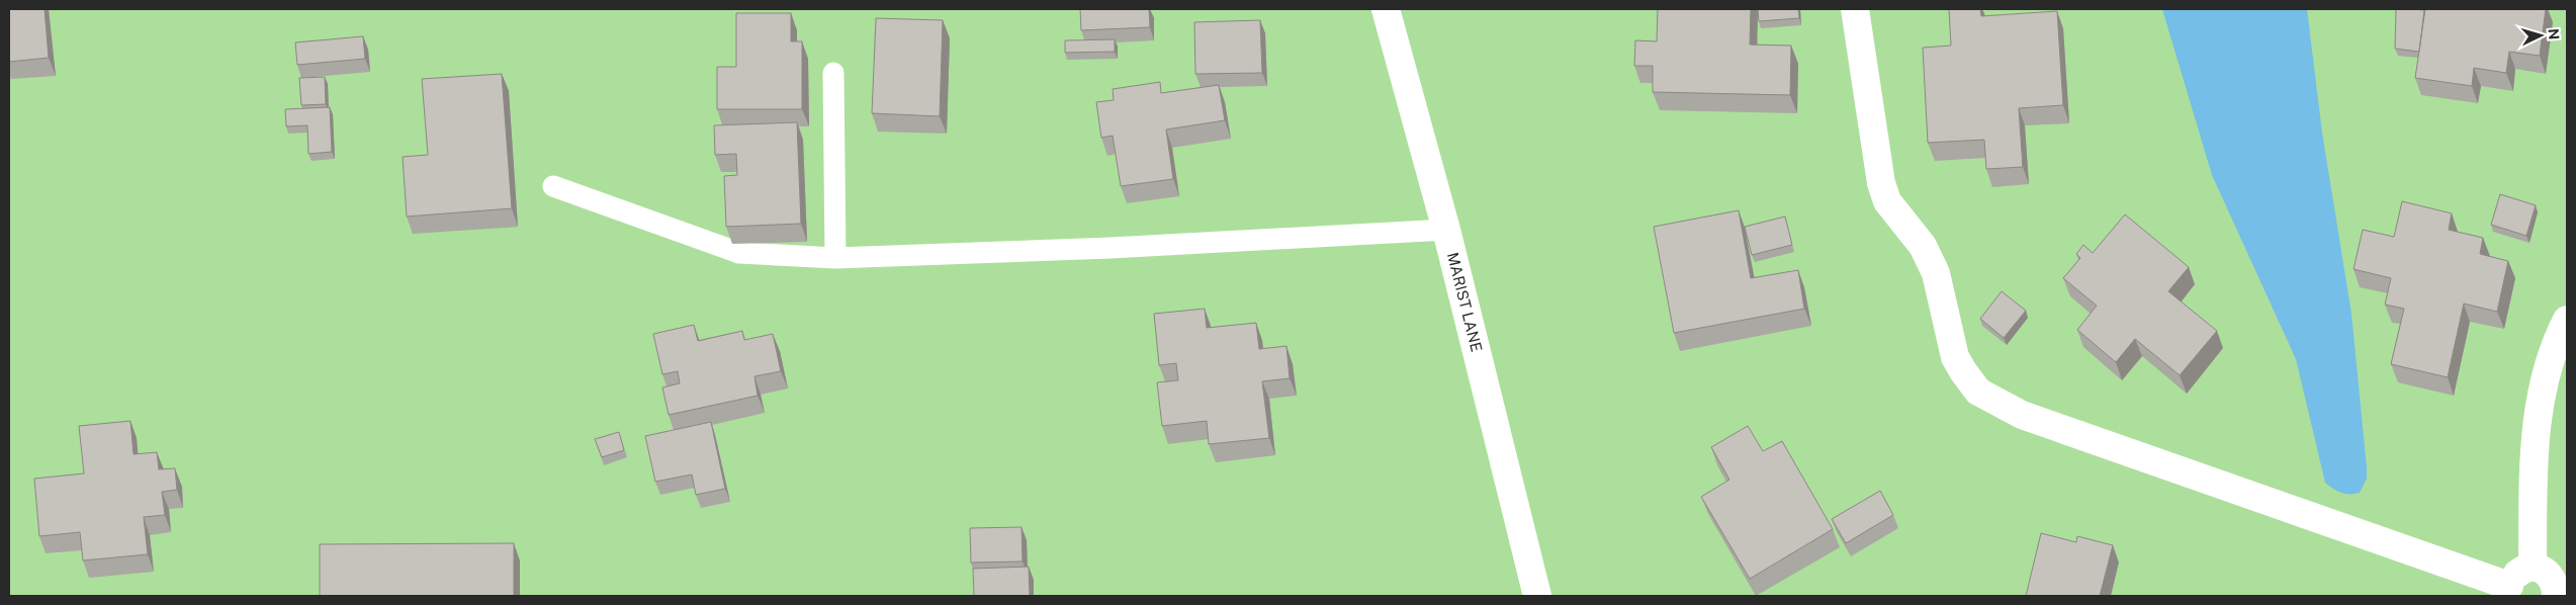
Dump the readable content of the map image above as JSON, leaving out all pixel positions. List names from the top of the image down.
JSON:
{
  "streets": {
    "street": ["MARIST LANE"]
  },
  "north": "right"
}
